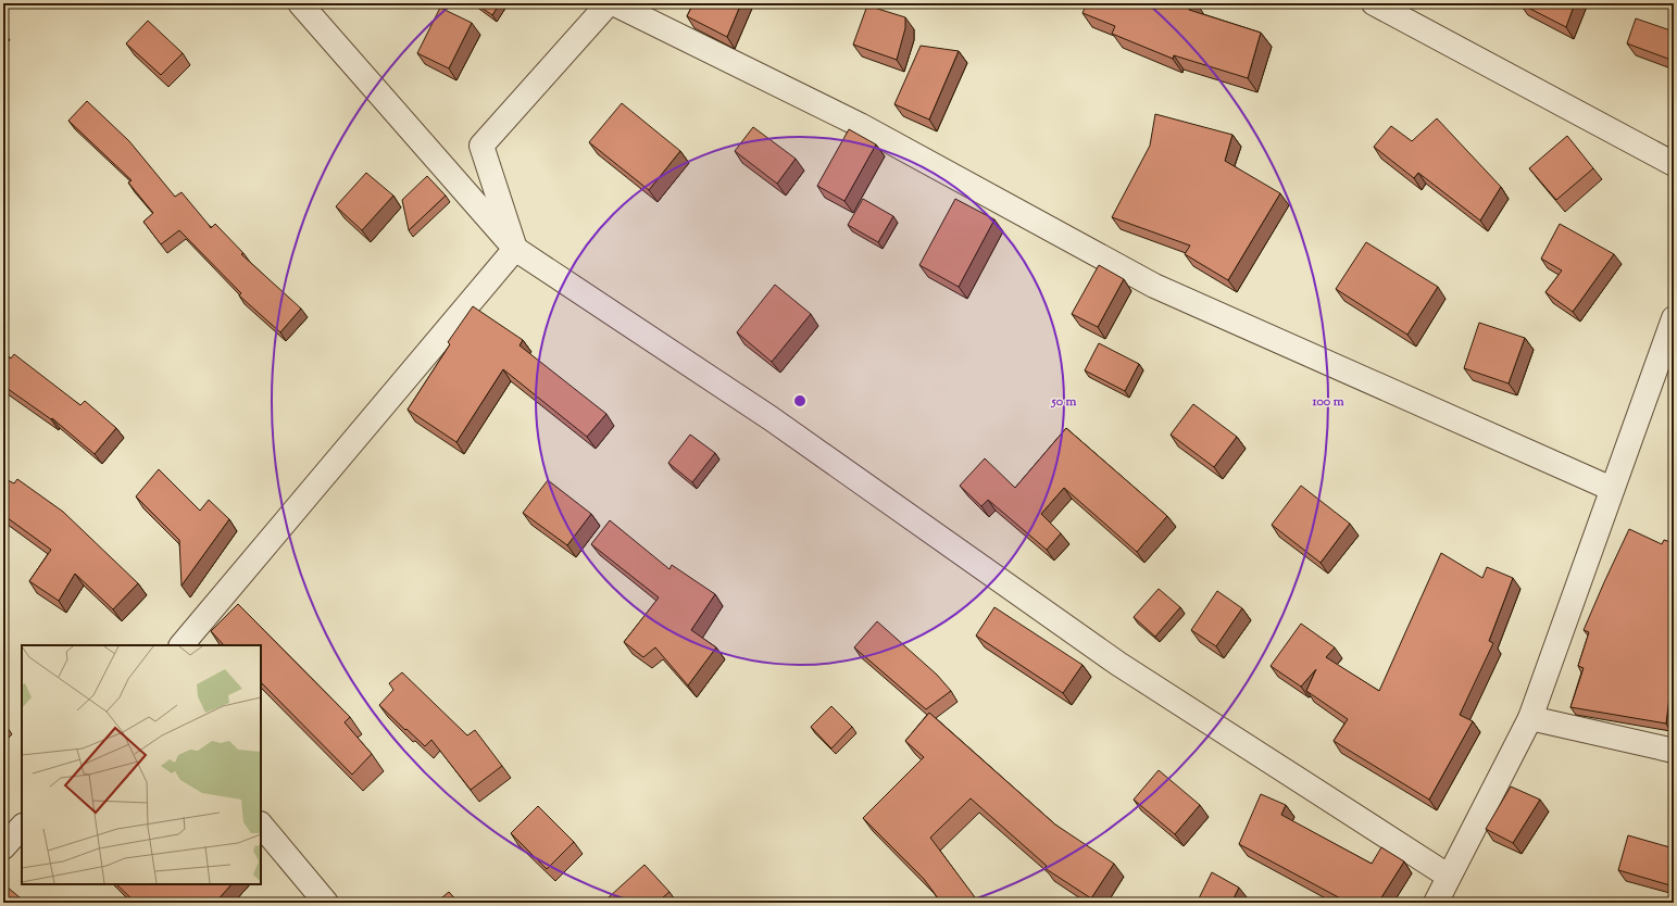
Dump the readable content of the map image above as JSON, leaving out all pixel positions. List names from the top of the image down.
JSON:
{
  "rings": ["50 m", "100 m"]
}
